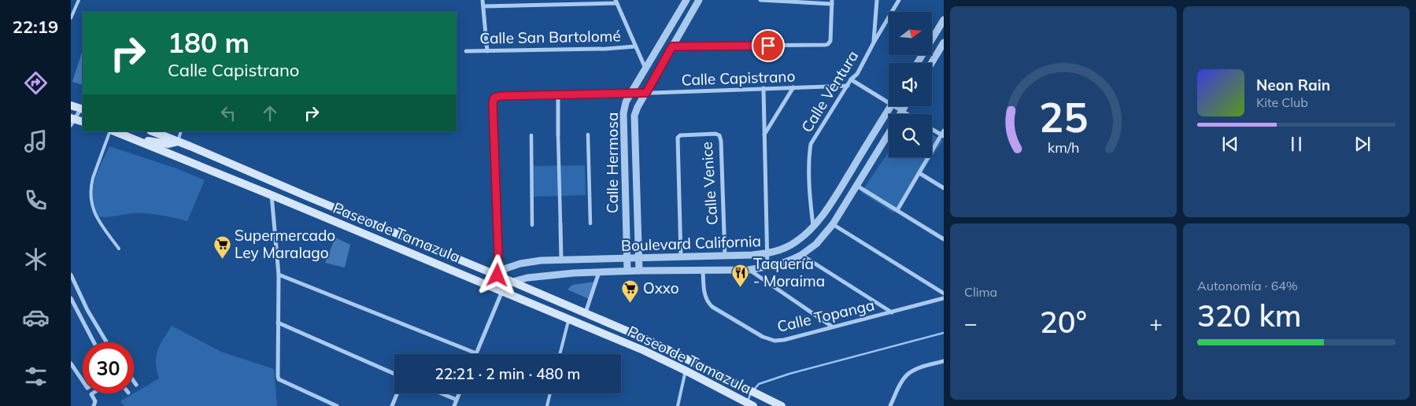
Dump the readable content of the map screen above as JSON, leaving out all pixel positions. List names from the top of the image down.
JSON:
{
  "streets": {
    "main road": ["Paseo de Tamazula"],
    "street": [
      "Calle San Bartolomé",
      "Calle Capistrano",
      "Calle Ventura",
      "Calle Hermosa",
      "Calle Venice",
      "Boulevard California",
      "Calle Topanga"
    ]
  },
  "crossings": [
    ["Calle Capistrano", "Calle Ventura"],
    ["Calle Capistrano", "Calle Hermosa"],
    ["Calle Capistrano", "Paseo de Tamazula"],
    ["Calle Capistrano", "Boulevard California"],
    ["Calle Ventura", "Boulevard California"],
    ["Calle Hermosa", "Boulevard California"],
    ["Calle Venice", "Boulevard California"],
    ["Paseo de Tamazula", "Boulevard California"],
    ["Boulevard California", "Calle Topanga"]
  ],
  "places": {
    "supermarket": ["Supermercado Ley Maralago", "Oxxo"],
    "restaurant": ["Taquería - Moraima"]
  },
  "north": "right",
  "page": {
    "tabs": "22:19",
    "turn": ["180 m", "Calle Capistrano"],
    "song": ["Neon Rain", "Kite Club"],
    "tile": [
      "Clima",
      ["Autonomía · 64%", "320 km"]
    ],
    "heat": ["−", "20°", "+"],
    "limit": "30",
    "trip": "22:21 · 2 min · 480 m",
    "gauge": ["25", "km/h"]
  }
}
